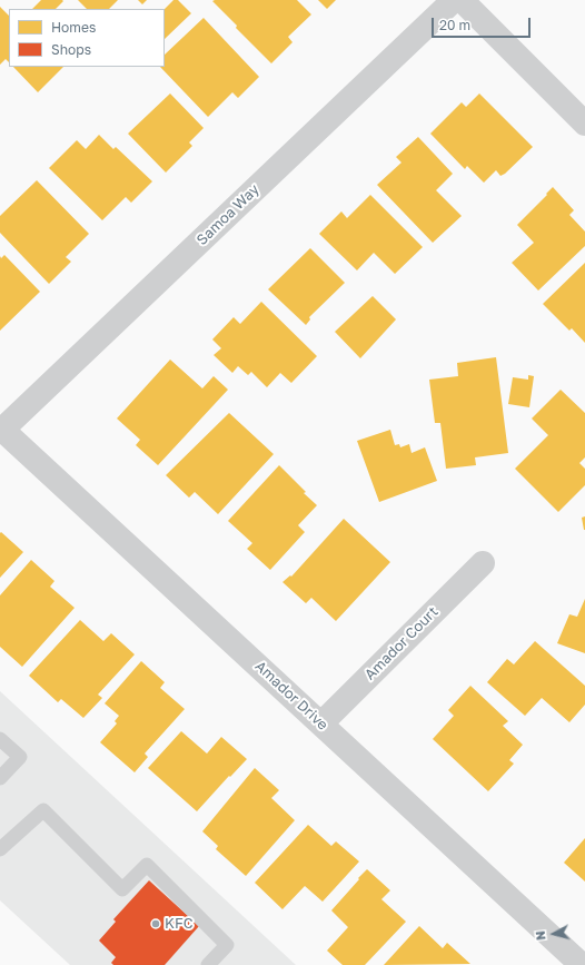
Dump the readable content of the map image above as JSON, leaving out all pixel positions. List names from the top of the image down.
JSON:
{
  "streets": {
    "street": ["Samoa Way", "Amador Court", "Amador Drive"]
  },
  "crossings": [
    ["Samoa Way", "Amador Drive"],
    ["Amador Court", "Amador Drive"]
  ],
  "places": ["KFC"],
  "legend": ["Homes", "Shops"],
  "scale_bar": "20 m",
  "north": "left"
}
